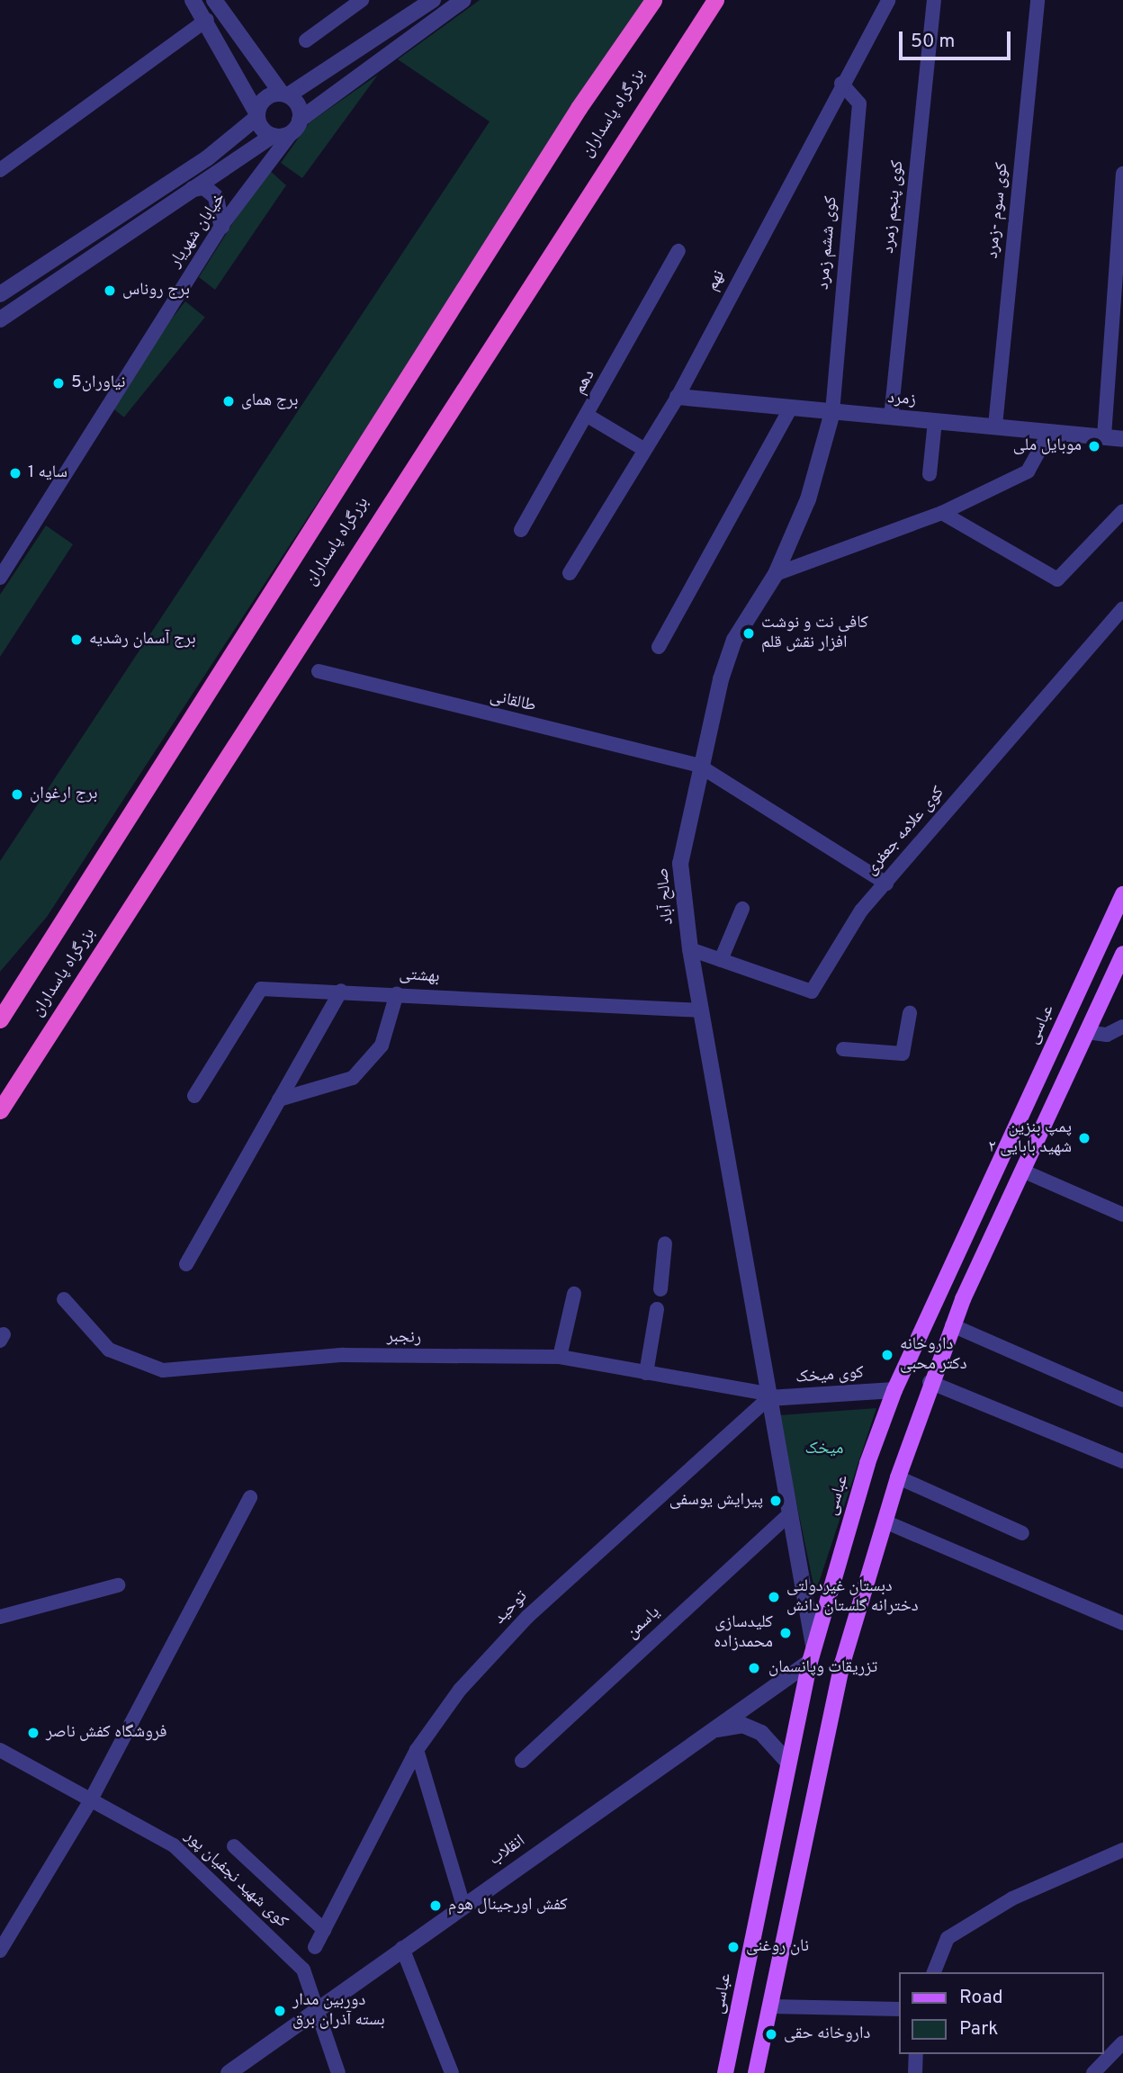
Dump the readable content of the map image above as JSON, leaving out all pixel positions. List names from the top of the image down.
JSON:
{
  "streets": {
    "highway": ["بزرگراه پاسداران"],
    "main road": ["عباسى"],
    "street": [
      "کوی پنجم زمرد",
      "کوی سوم -زمرد",
      "خیابان شهریار",
      "کوی ششم زمرد",
      "نهم",
      "دهم",
      "زمرد",
      "طالقانی",
      "کوی علامه جعفری",
      "صالح آباد",
      "بهشتی",
      "رنجبر",
      "کوی میخک",
      "توحید",
      "یاسمن",
      "انقلاب",
      "کوی شهید نجفیان پور"
    ]
  },
  "crossings": [
    ["کوی پنجم زمرد", "زمرد"],
    ["کوی سوم -زمرد", "زمرد"],
    ["کوی ششم زمرد", "نهم"],
    ["کوی ششم زمرد", "زمرد"],
    ["کوی ششم زمرد", "صالح آباد"],
    ["نهم", "زمرد"],
    ["زمرد", "صالح آباد"],
    ["طالقانی", "کوی علامه جعفری"],
    ["طالقانی", "صالح آباد"],
    ["کوی علامه جعفری", "صالح آباد"],
    ["صالح آباد", "بهشتی"],
    ["صالح آباد", "عباسى"],
    ["صالح آباد", "رنجبر"],
    ["صالح آباد", "کوی میخک"],
    ["صالح آباد", "توحید"],
    ["صالح آباد", "یاسمن"],
    ["عباسى", "کوی میخک"],
    ["عباسى", "انقلاب"],
    ["رنجبر", "کوی میخک"],
    ["رنجبر", "توحید"],
    ["کوی میخک", "توحید"],
    ["انقلاب", "کوی شهید نجفیان پور"]
  ],
  "parks": ["میخک"],
  "places": [
    "برج روناس",
    "نیاوران5",
    "برج همای",
    "موبایل ملی",
    "سایه 1",
    "کافی نت و نوشت افزار نقش قلم",
    "برج آسمان رشدیه",
    "برج ارغوان",
    "پمپ بنزین شهید بابایی ۲",
    "داروخانه دکتر محبی",
    "پیرایش یوسفی",
    "دبستان غیردولتی دخترانه گلستان دانش",
    "کلیدسازی محمدزاده",
    "تزریقات وپانسمان",
    "فروشگاه کفش ناصر",
    "کفش اورجینال هوم",
    "نان روغنی",
    "دوربین مدار بسته آذران برق",
    "داروخانه حقی"
  ],
  "legend": ["Road", "Park"],
  "scale_bar": "50 m"
}
